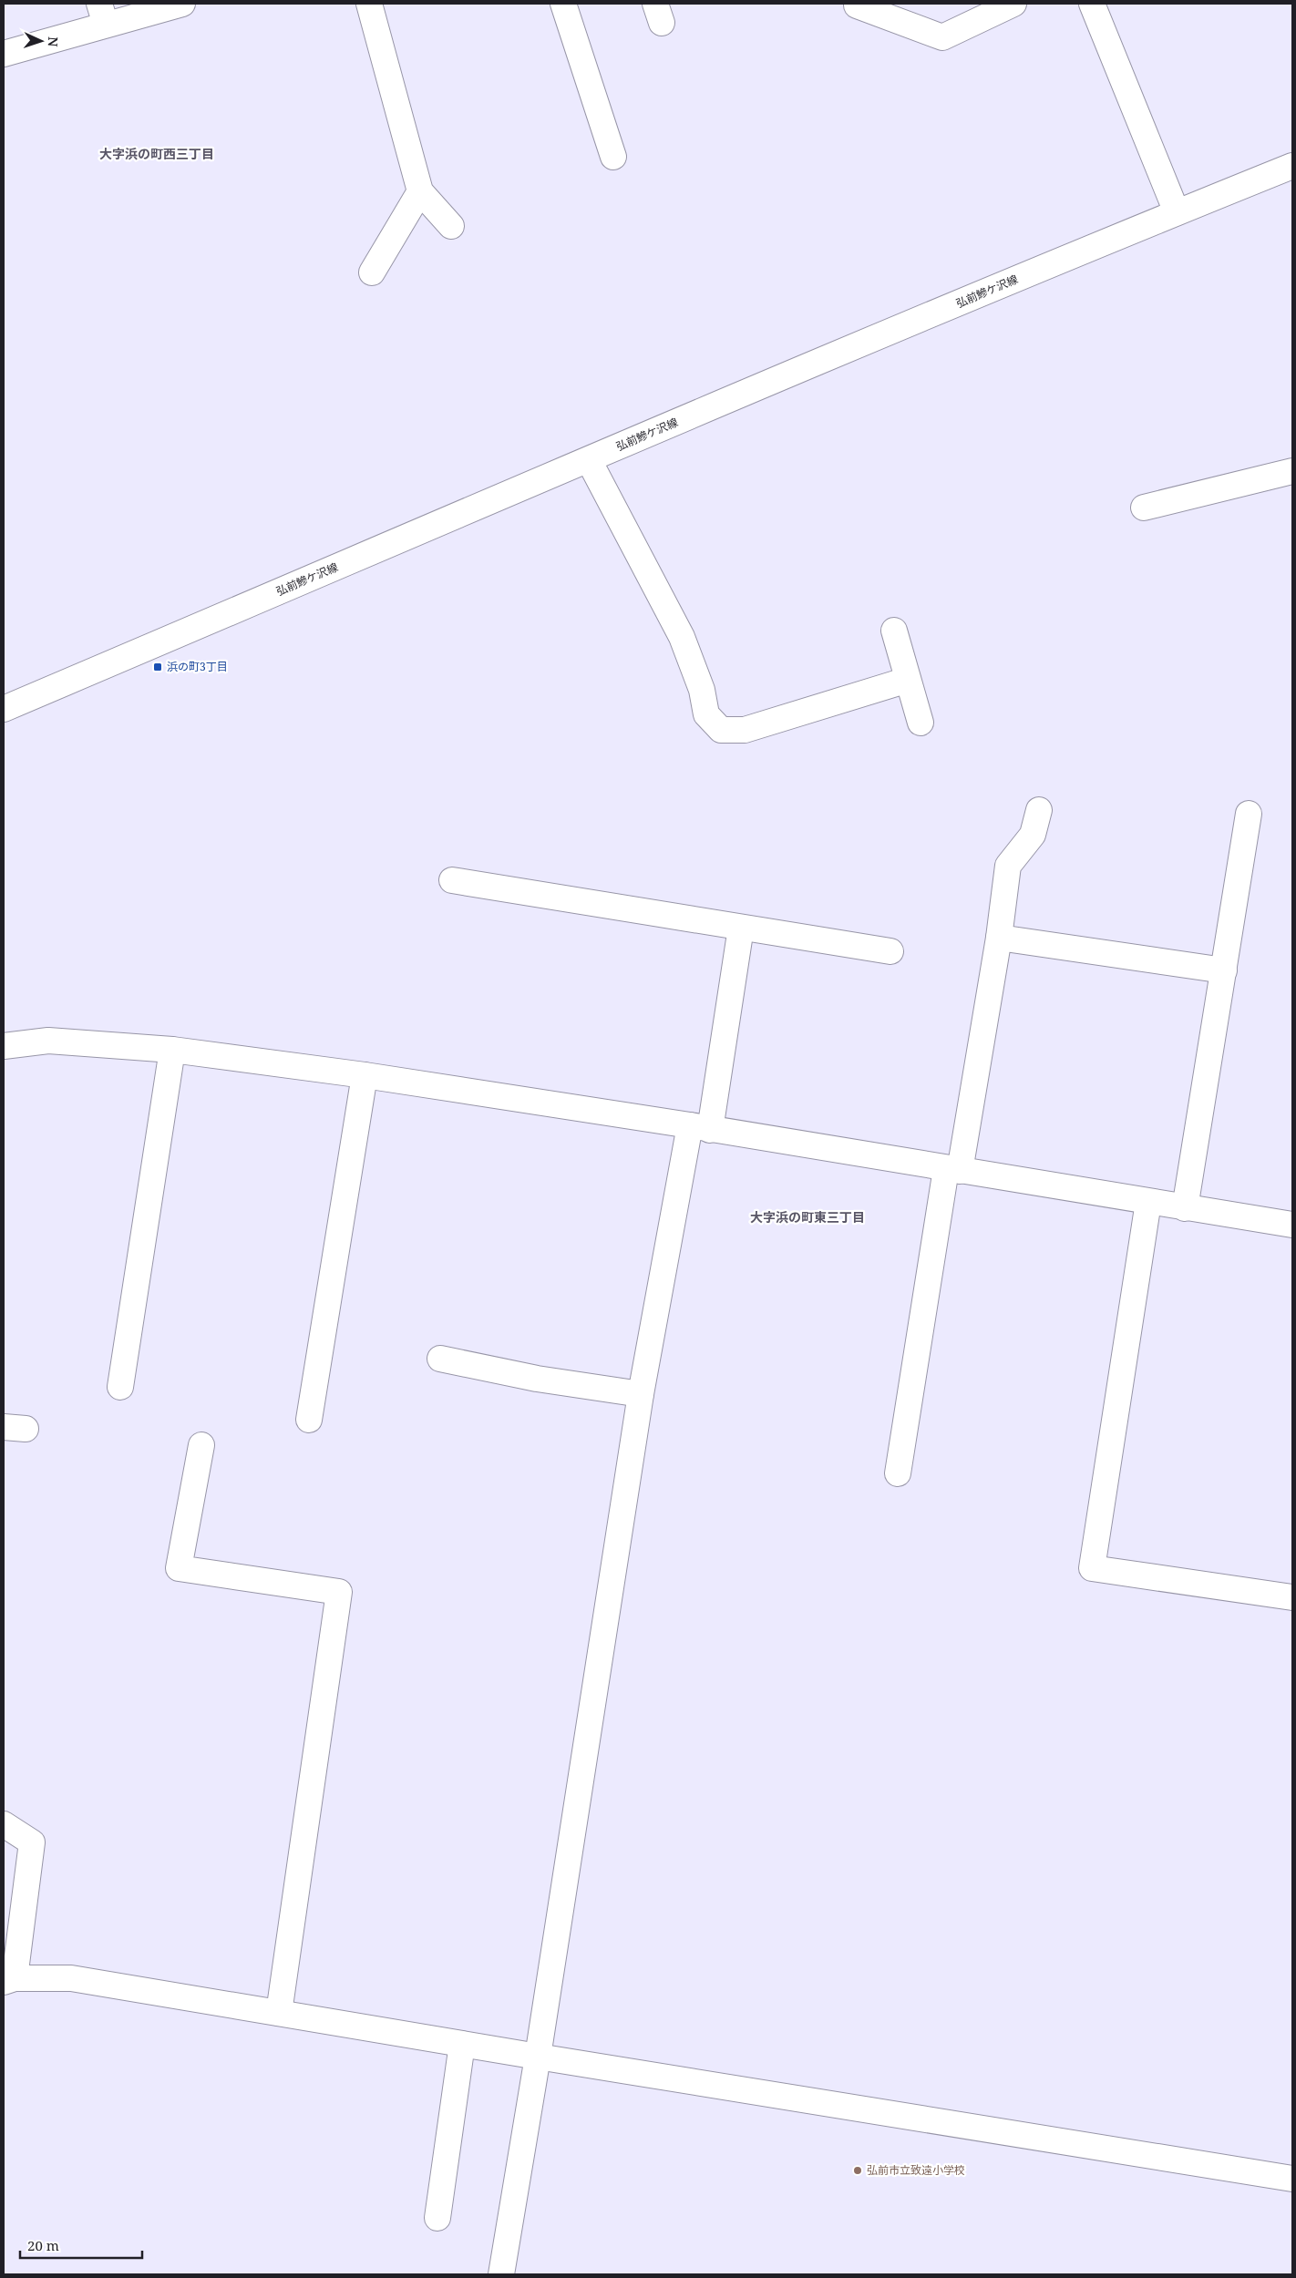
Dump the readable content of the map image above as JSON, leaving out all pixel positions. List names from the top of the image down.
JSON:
{
  "streets": {
    "street": ["弘前鰺ケ沢線"]
  },
  "districts": ["大字浜の町西三丁目", "大字浜の町東三丁目"],
  "places": {
    "transit": ["浜の町3丁目"],
    "other": ["弘前市立致遠小学校"]
  },
  "scale_bar": "20 m",
  "north": "right"
}
